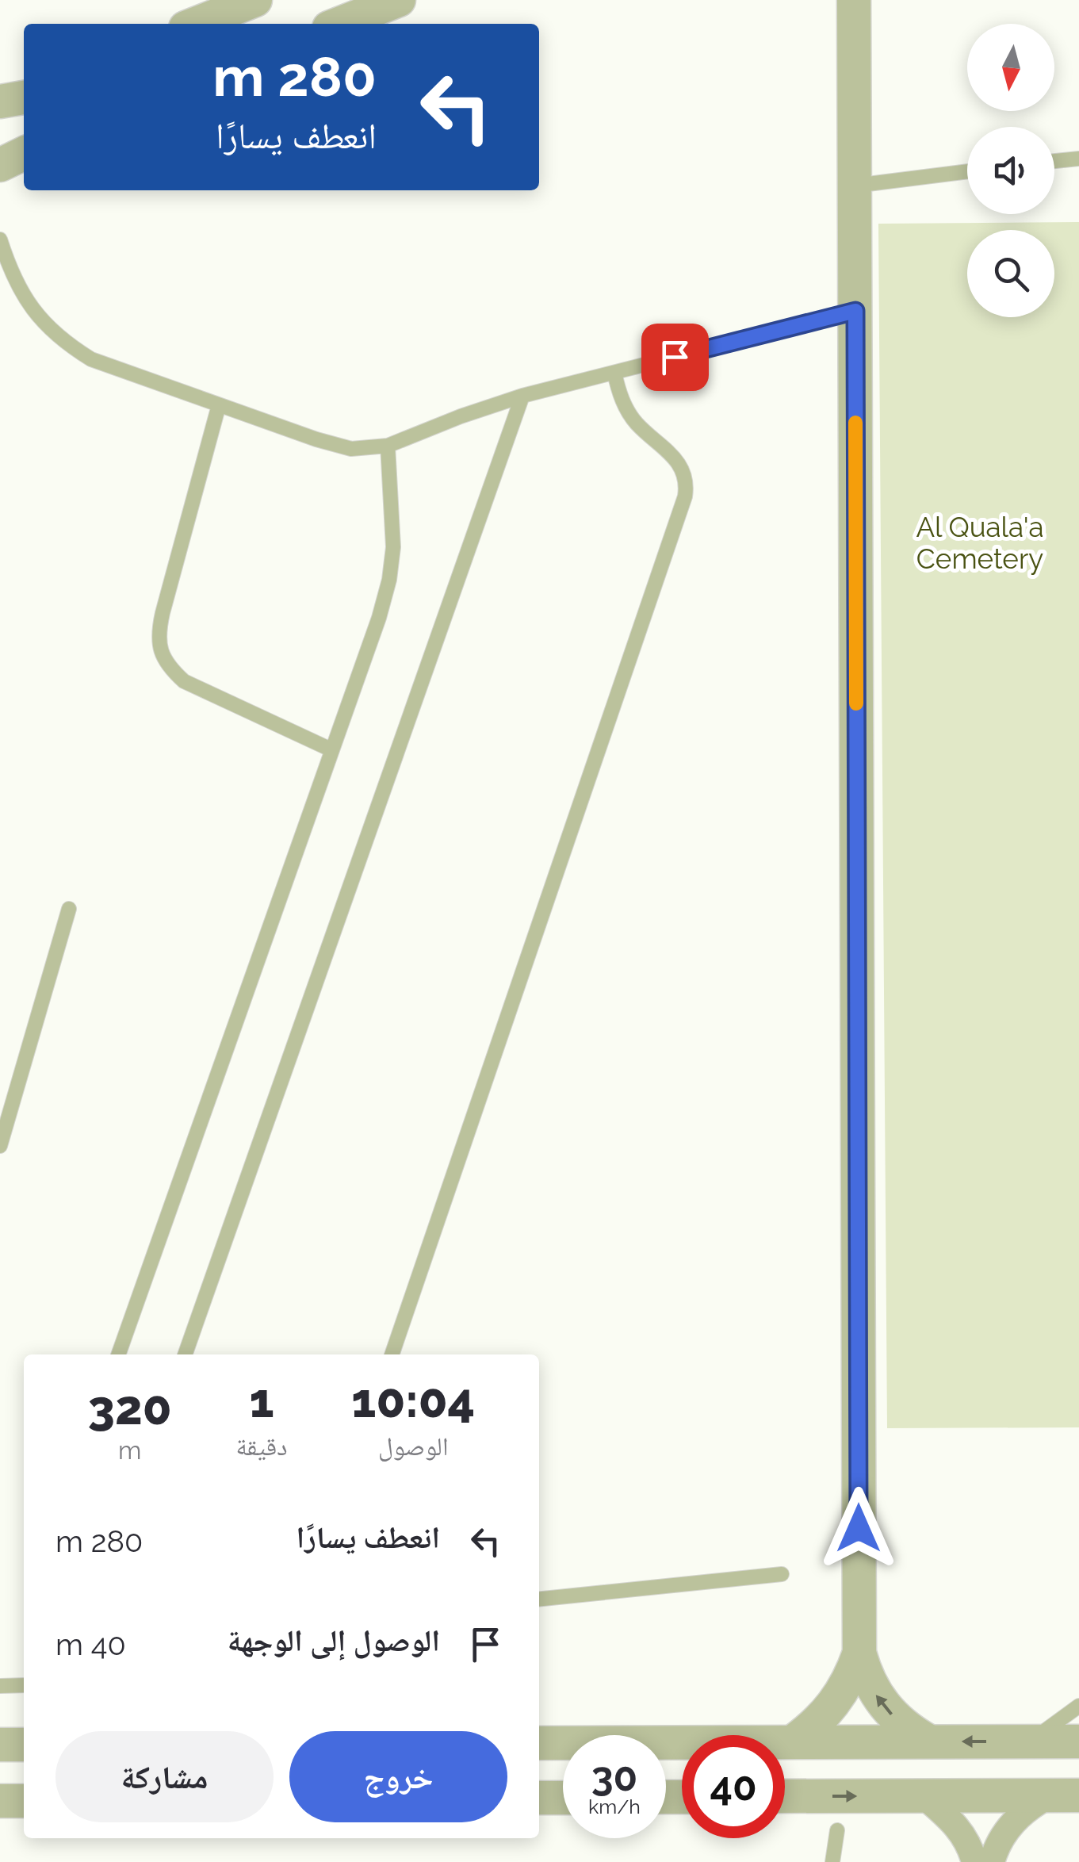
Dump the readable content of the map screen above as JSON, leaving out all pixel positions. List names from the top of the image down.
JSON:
{
  "parks": ["Al Quala'a Cemetery"],
  "north": "bottom",
  "page": {
    "turn": ["280 m", "انعطف يسارًا"],
    "eta": [
      "10:04",
      "الوصول",
      "1",
      "دقيقة",
      "320",
      "m"
    ],
    "list": [
      {
        "name": "انعطف يسارًا",
        "value": "280 m"
      },
      {
        "name": "الوصول إلى الوجهة",
        "value": "40 m"
      }
    ],
    "buttons": ["خروج", "مشاركة"],
    "speed": "30 km/h",
    "limit": "40"
  }
}
